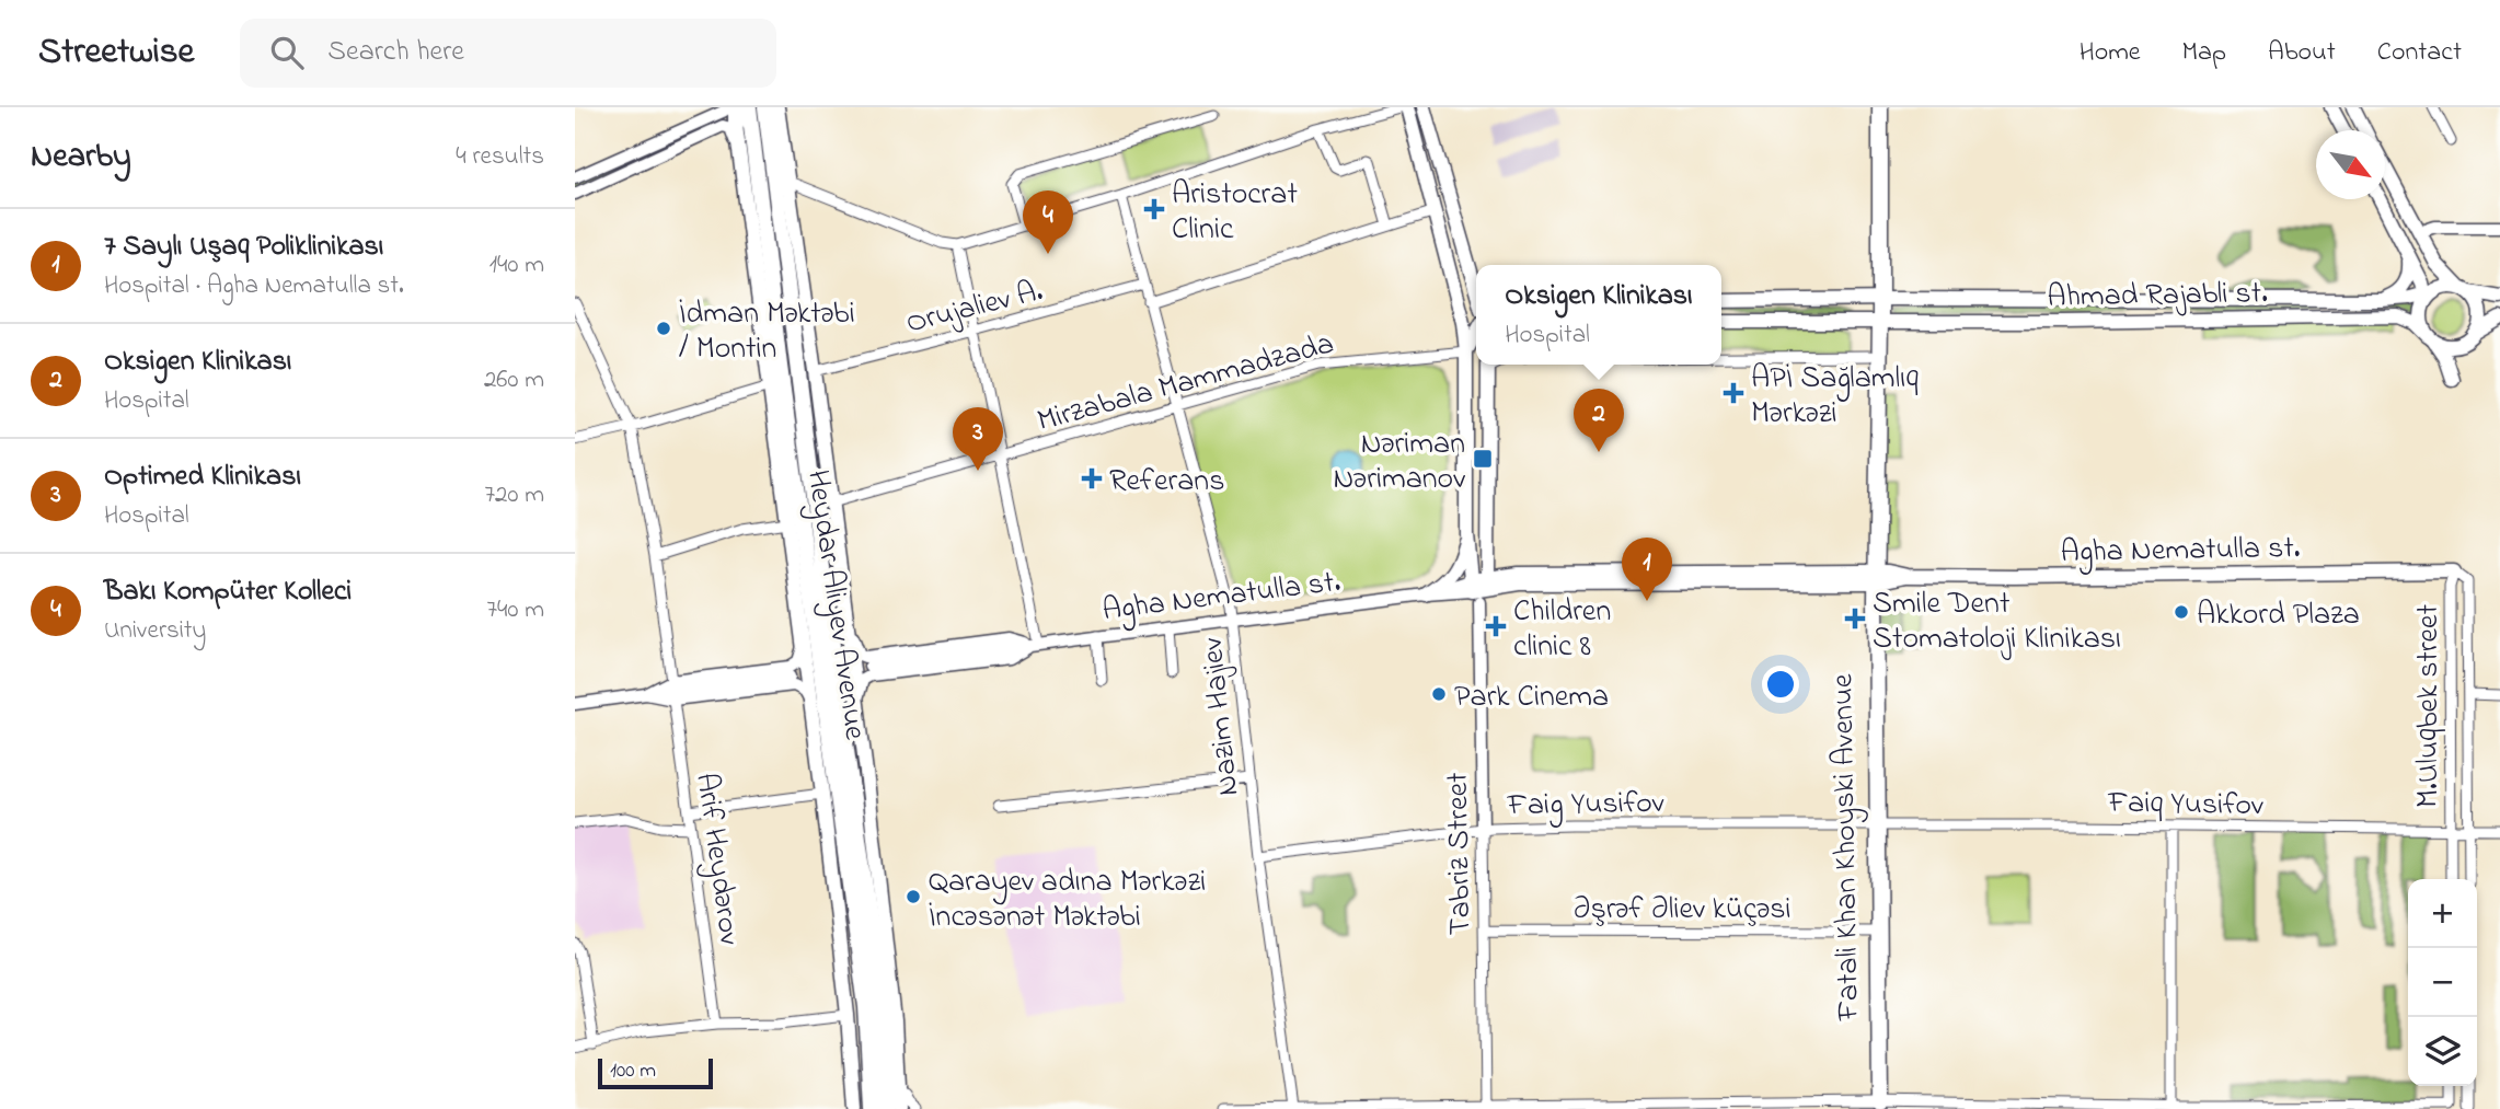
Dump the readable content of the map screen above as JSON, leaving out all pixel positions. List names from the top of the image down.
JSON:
{
  "streets": {
    "main road": [
      "Ahmad Rajabli st.",
      "Agha Nematulla st.",
      "Heydar Aliyev Avenue",
      "Fatali Khan Khoyski Avenue",
      "Tabriz Street"
    ],
    "street": [
      "Orujaliev A.",
      "Mirzabala Mammadzada",
      "M.Uluqbek street",
      "Nazim Hajiev",
      "Faig Yusifov",
      "Faiq Yusifov",
      "Arif Heydərov",
      "Əşrəf Əliev küçəsi"
    ]
  },
  "crossings": [
    ["Ahmad Rajabli st.", "Fatali Khan Khoyski Avenue"],
    ["Orujaliev A.", "Nazim Hajiev"],
    ["Mirzabala Mammadzada", "Nazim Hajiev"],
    ["Mirzabala Mammadzada", "Tabriz Street"],
    ["Agha Nematulla st.", "M.Uluqbek street"],
    ["Agha Nematulla st.", "Nazim Hajiev"],
    ["Agha Nematulla st.", "Fatali Khan Khoyski Avenue"],
    ["Agha Nematulla st.", "Tabriz Street"],
    ["M.Uluqbek street", "Faiq Yusifov"],
    ["Nazim Hajiev", "Faig Yusifov"],
    ["Faig Yusifov", "Faiq Yusifov"],
    ["Faig Yusifov", "Fatali Khan Khoyski Avenue"],
    ["Faig Yusifov", "Tabriz Street"],
    ["Faiq Yusifov", "Fatali Khan Khoyski Avenue"],
    ["Fatali Khan Khoyski Avenue", "Əşrəf Əliev küçəsi"],
    ["Tabriz Street", "Əşrəf Əliev küçəsi"]
  ],
  "places": {
    "health": [
      "Aristocrat Clinic",
      "APİ Sağlamlıq Mərkəzi",
      "Referans",
      "Smile Dent Stomatoloji Klinikası",
      "Children clinic 8"
    ],
    "other": [
      "İdman Məktəbi / Montin",
      "Akkord Plaza",
      "Park Cinema",
      "Qarayev adına Mərkəzi İncəsənət Məktəbi"
    ],
    "transit": ["Nəriman Nərimanov"]
  },
  "scale_bar": "100 m",
  "north": "bottom right",
  "page": {
    "header": "Streetwise",
    "search": "Search here",
    "nav": [
      "Home",
      "Map",
      "About",
      "Contact"
    ],
    "heading": ["Nearby", "4 results"],
    "pins": [
      "4",
      "2",
      "3",
      "1"
    ],
    "list": [
      {
        "mark": "1",
        "name": "7 Saylı Uşaq Poliklinikası",
        "note": "Hospital · Agha Nematulla st.",
        "value": "140 m"
      },
      {
        "mark": "2",
        "name": "Oksigen Klinikası",
        "note": "Hospital",
        "value": "260 m"
      },
      {
        "mark": "3",
        "name": "Optimed Klinikası",
        "note": "Hospital",
        "value": "720 m"
      },
      {
        "mark": "4",
        "name": "Bakı Kompüter Kolleci",
        "note": "University",
        "value": "740 m"
      }
    ],
    "popup": ["Oksigen Klinikası", "Hospital"],
    "map_buttons": ["+", "−"],
    "scale": "100 m"
  }
}
